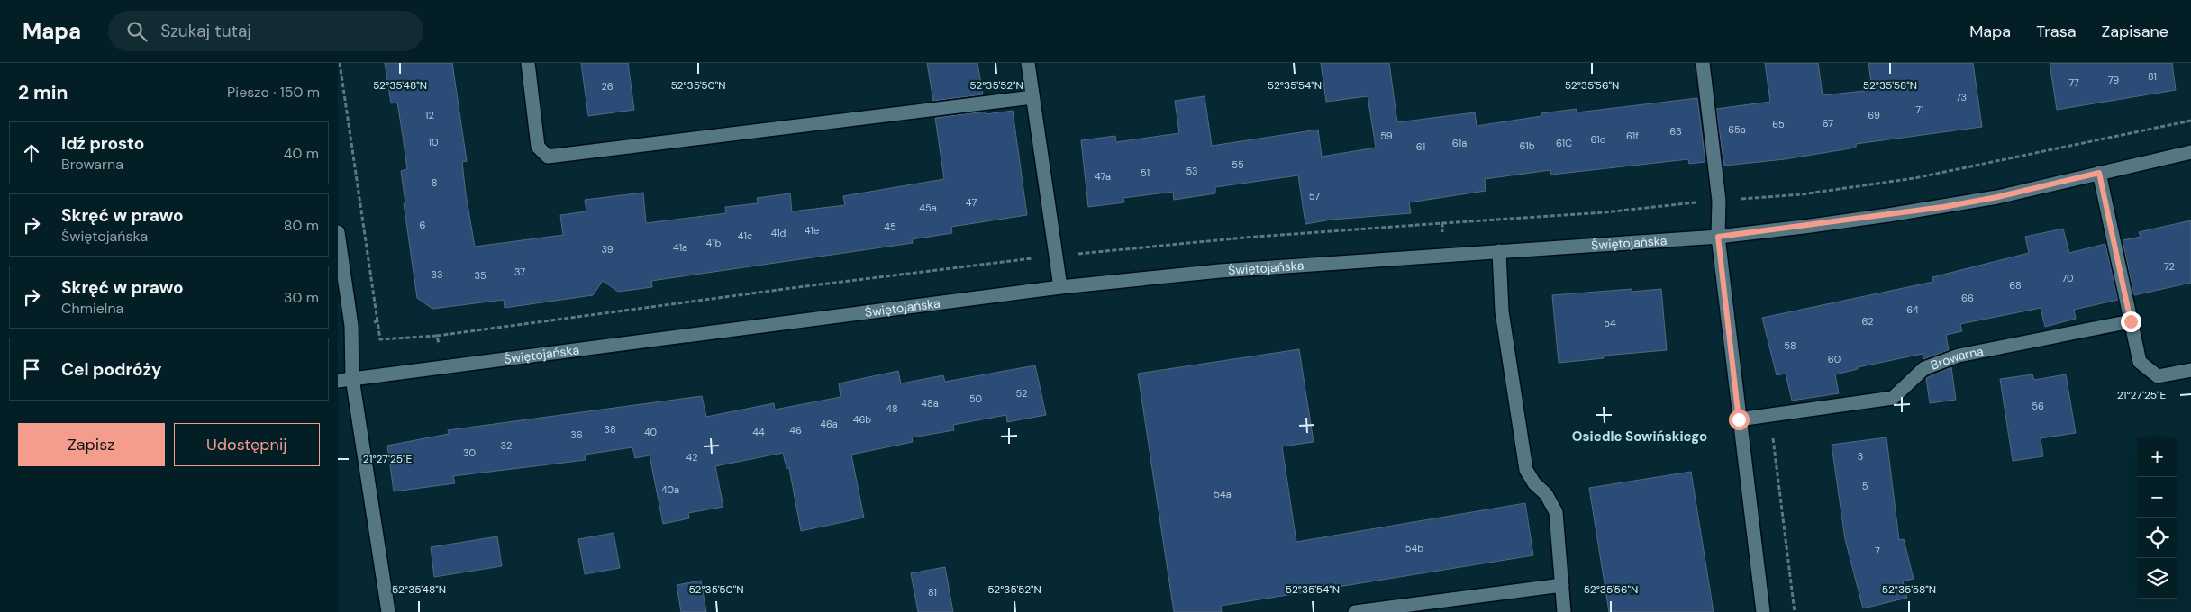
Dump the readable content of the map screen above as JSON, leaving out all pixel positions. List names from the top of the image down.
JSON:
{
  "streets": {
    "street": ["Świętojańska", "Browarna"]
  },
  "districts": ["Osiedle Sowińskiego"],
  "house_numbers": [
    "81",
    "79",
    "77",
    "26",
    "73",
    "71",
    "12",
    "69",
    "67",
    "65",
    "65a",
    "63",
    "59",
    "61f",
    "61d",
    "10",
    "61a",
    "61C",
    "61b",
    "61",
    "55",
    "53",
    "51",
    "47a",
    "8",
    "57",
    "47",
    "45a",
    "6",
    "45",
    "41e",
    "41d",
    "41c",
    "41b",
    "41a",
    "39",
    "72",
    "37",
    "33",
    "35",
    "70",
    "68",
    "66",
    "64",
    "62",
    "54",
    "58",
    "60",
    "52",
    "50",
    "48a",
    "56",
    "48",
    "46b",
    "46a",
    "38",
    "46",
    "40",
    "44",
    "36",
    "32",
    "30",
    "3",
    "42",
    "5",
    "40a",
    "54a",
    "54b",
    "7",
    "81"
  ],
  "page": {
    "header": "Mapa",
    "search": "Szukaj tutaj",
    "nav": ["Mapa", "Trasa", "Zapisane"],
    "heading": ["2 min", "Pieszo · 150 m"],
    "list": [
      ["Idź prosto", "Browarna", "40 m"],
      ["Skręć w prawo", "Świętojańska", "80 m"],
      ["Skręć w prawo", "Chmielna", "30 m"],
      "Cel podróży"
    ],
    "buttons": ["Zapisz", "Udostępnij"],
    "map_buttons": ["+", "−"]
  },
  "coordinates": [
    "52°35'48\"N",
    "52°35'50\"N",
    "52°35'52\"N",
    "52°35'54\"N",
    "52°35'56\"N",
    "52°35'58\"N",
    "21°27'25\"E"
  ]
}
